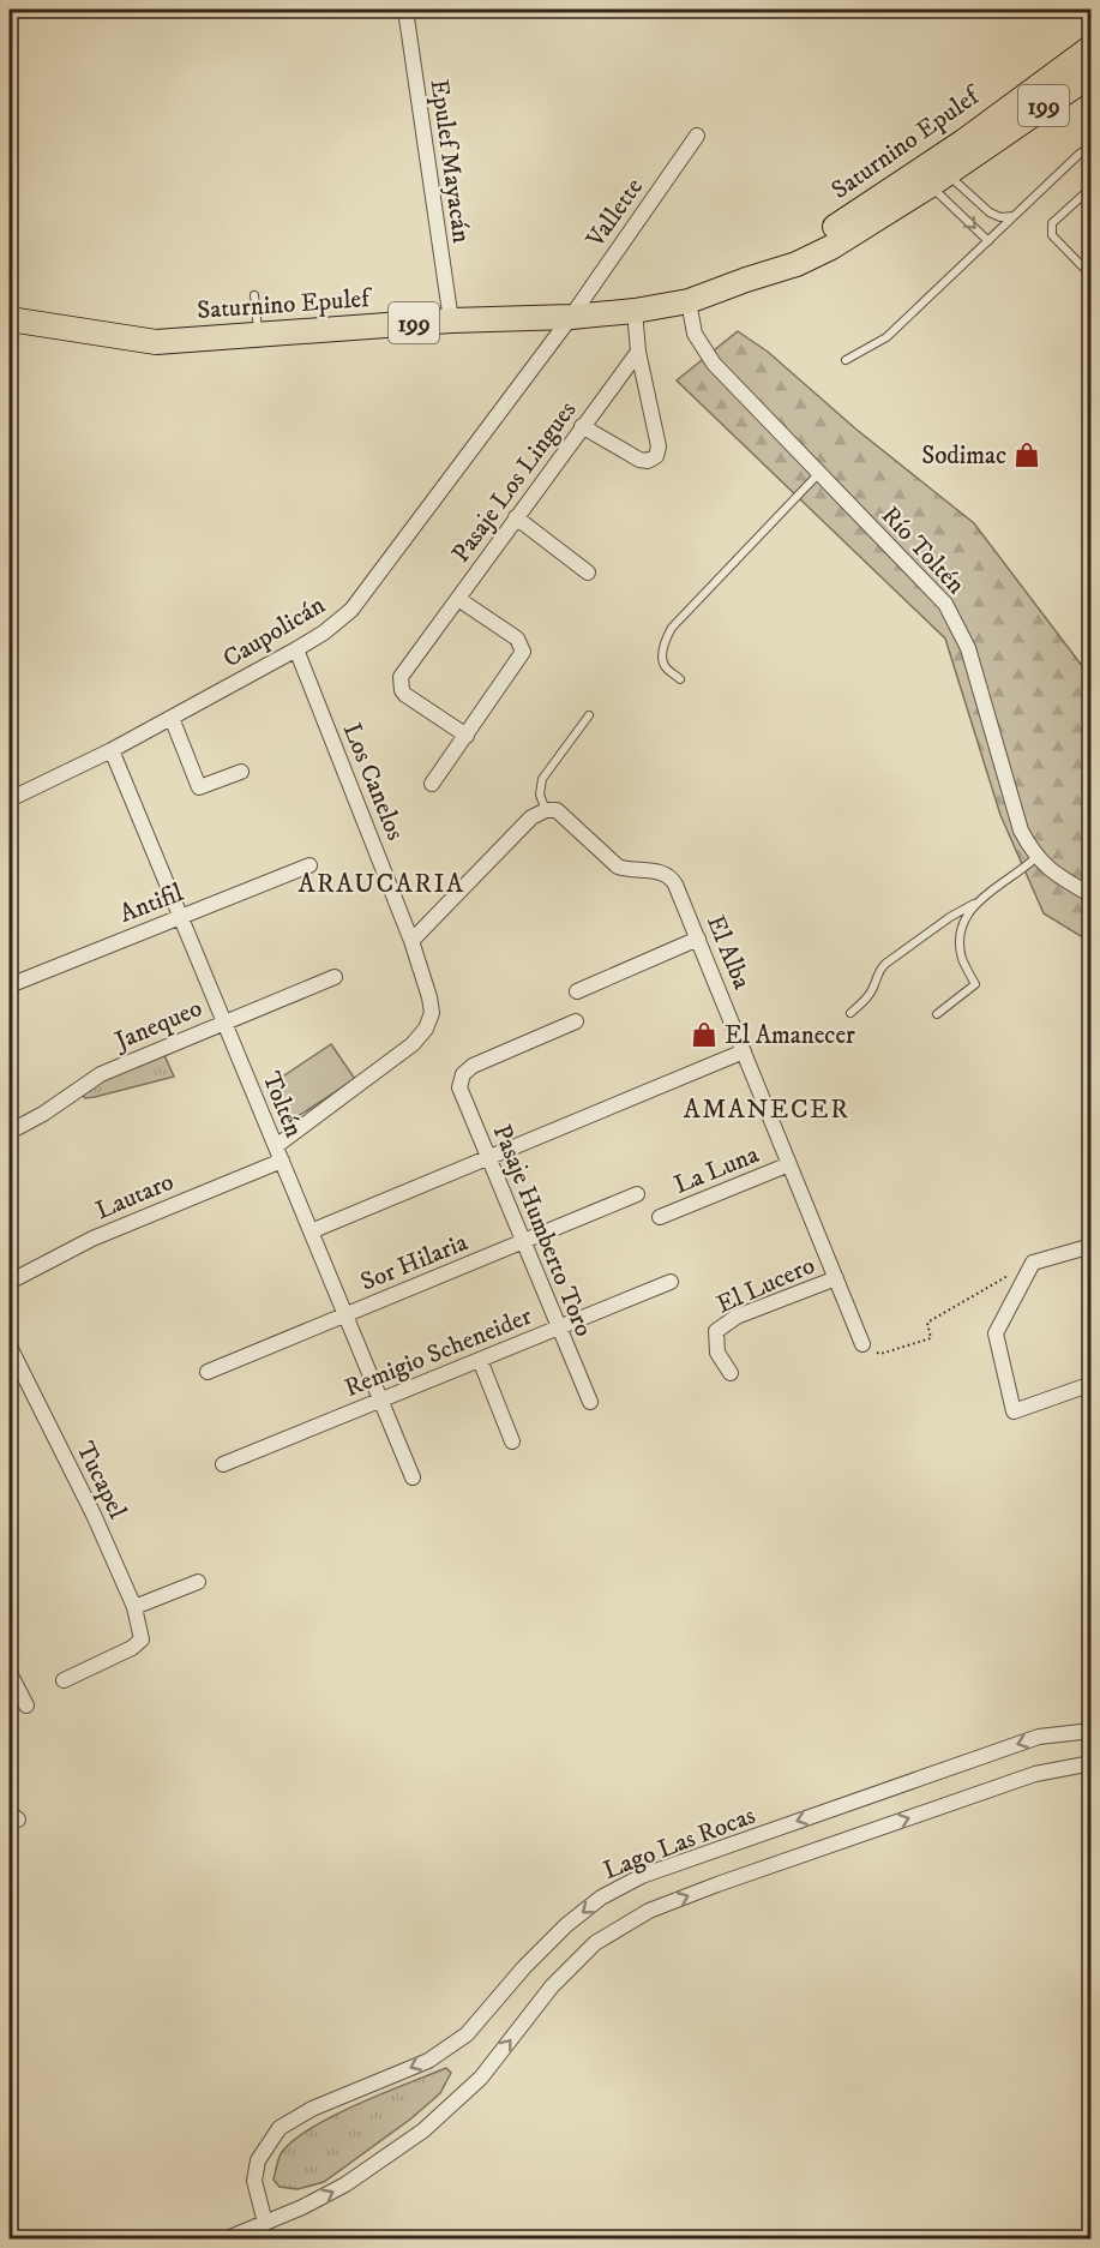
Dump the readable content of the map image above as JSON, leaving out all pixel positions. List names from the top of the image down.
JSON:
{
  "streets": {
    "main road": ["199", "Saturnino Epulef"],
    "street": [
      "Epulef Mayacán",
      "Vallette",
      "Pasaje Los Lingues",
      "Río Toltén",
      "Caupolicán",
      "Los Canelos",
      "Antifil",
      "El Alba",
      "Janequeo",
      "Toltén",
      "La Luna",
      "Lautaro",
      "Pasaje Humberto Toro",
      "Sor Hilaria",
      "El Lucero",
      "Remigio Scheneider",
      "Tucapel",
      "Lago Las Rocas"
    ]
  },
  "crossings": [
    ["Saturnino Epulef", "Epulef Mayacán"],
    ["Saturnino Epulef", "Vallette"],
    ["Saturnino Epulef", "Río Toltén"],
    ["Saturnino Epulef", "Caupolicán"],
    ["Vallette", "Caupolicán"],
    ["Caupolicán", "Los Canelos"],
    ["Caupolicán", "Toltén"],
    ["Los Canelos", "Toltén"],
    ["Antifil", "Toltén"],
    ["El Alba", "La Luna"],
    ["El Alba", "El Lucero"],
    ["Janequeo", "Toltén"],
    ["Toltén", "Lautaro"],
    ["Toltén", "Sor Hilaria"],
    ["Toltén", "Remigio Scheneider"],
    ["Pasaje Humberto Toro", "Sor Hilaria"],
    ["Pasaje Humberto Toro", "Remigio Scheneider"]
  ],
  "districts": ["ARAUCARIA", "AMANECER"],
  "places": {
    "shop": ["Sodimac", "El Amanecer"]
  }
}
